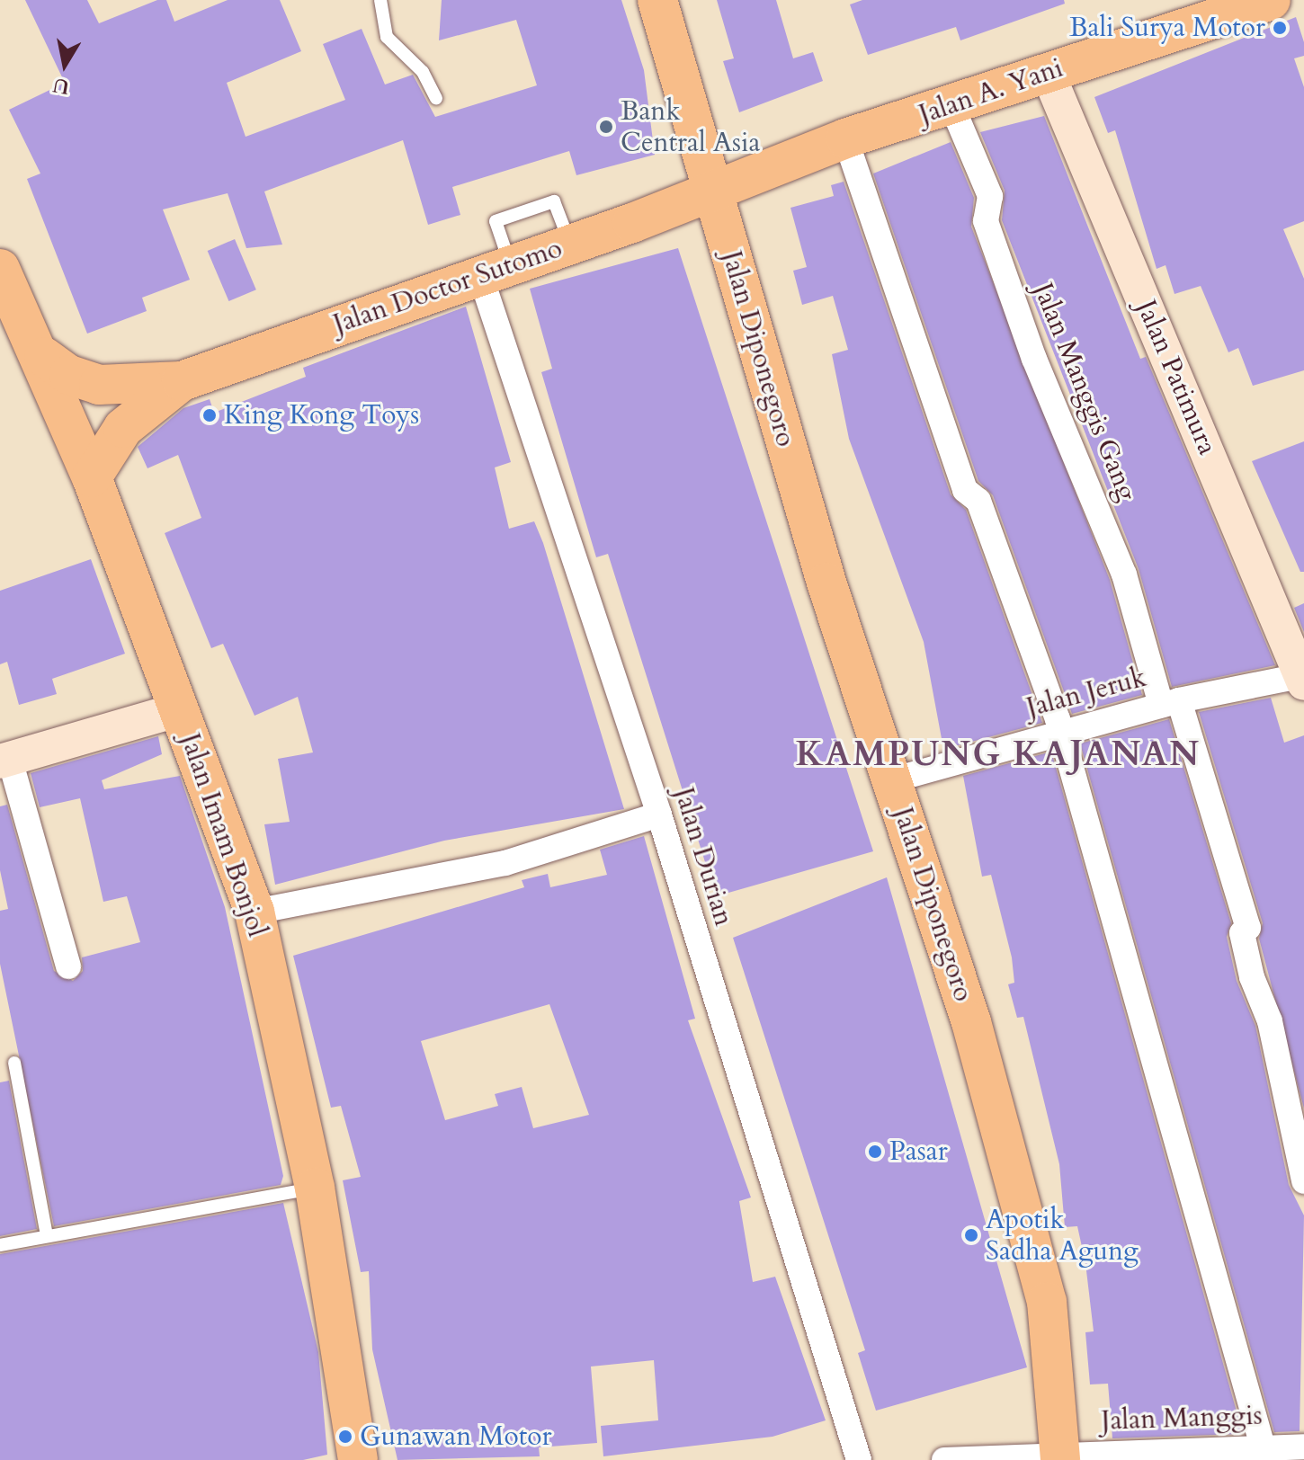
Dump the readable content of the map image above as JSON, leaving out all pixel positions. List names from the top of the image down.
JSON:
{
  "streets": {
    "highway": [
      "Jalan A. Yani",
      "Jalan Doctor Sutomo",
      "Jalan Diponegoro",
      "Jalan Imam Bonjol"
    ],
    "street": [
      "Jalan Patimura",
      "Jalan Manggis Gang",
      "Jalan Jeruk",
      "Jalan Durian",
      "Jalan Manggis"
    ]
  },
  "crossings": [
    ["Jalan A. Yani", "Jalan Doctor Sutomo"],
    ["Jalan A. Yani", "Jalan Diponegoro"],
    ["Jalan A. Yani", "Jalan Patimura"],
    ["Jalan A. Yani", "Jalan Manggis Gang"],
    ["Jalan Doctor Sutomo", "Jalan Diponegoro"],
    ["Jalan Doctor Sutomo", "Jalan Imam Bonjol"],
    ["Jalan Doctor Sutomo", "Jalan Durian"],
    ["Jalan Diponegoro", "Jalan Jeruk"],
    ["Jalan Diponegoro", "Jalan Manggis"],
    ["Jalan Patimura", "Jalan Jeruk"],
    ["Jalan Manggis Gang", "Jalan Jeruk"]
  ],
  "districts": ["KAMPUNG KAJANAN"],
  "places": [
    "Bali Surya Motor",
    "Bank Central Asia",
    "King Kong Toys",
    "Pasar",
    "Apotik Sadha Agung",
    "Gunawan Motor"
  ],
  "north": "bottom"
}
